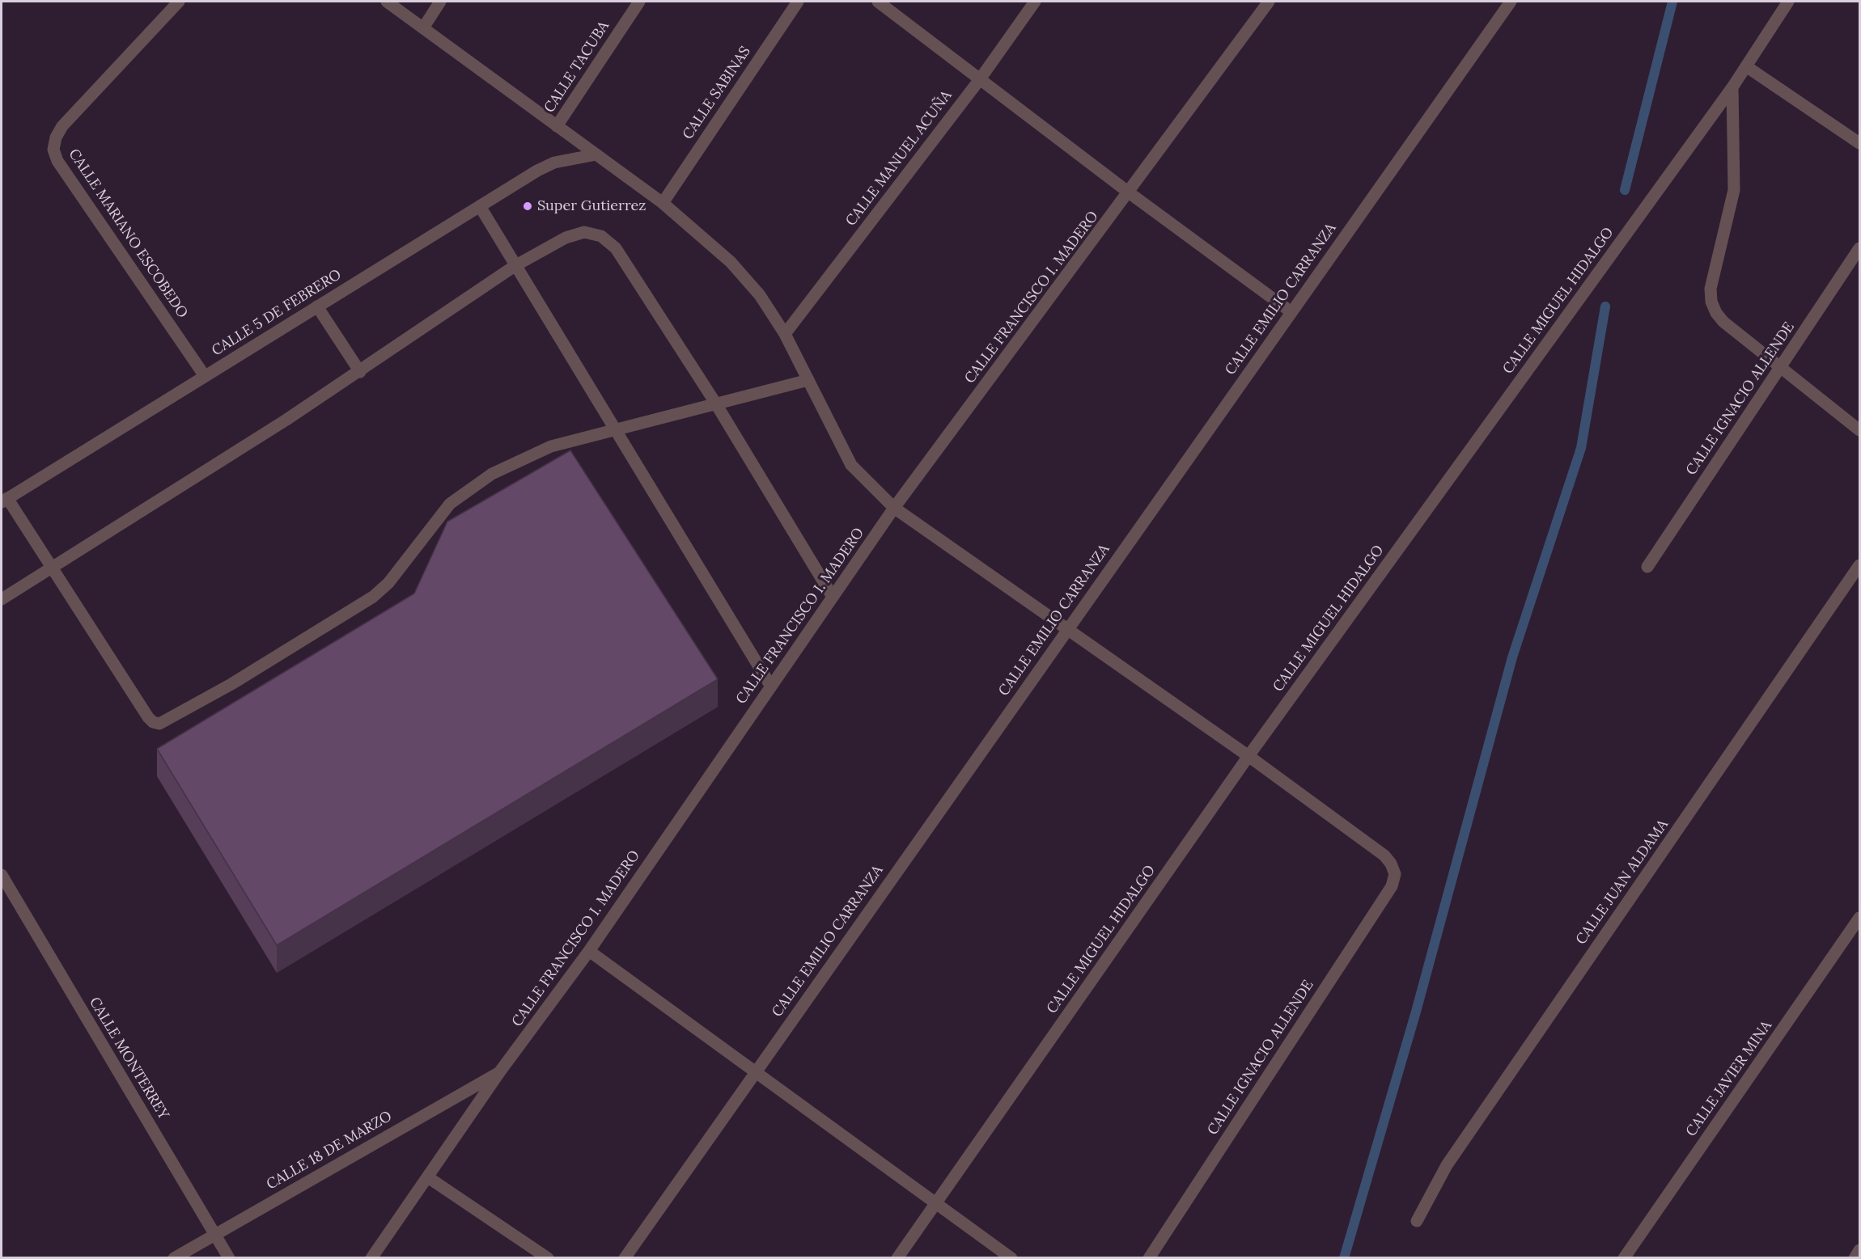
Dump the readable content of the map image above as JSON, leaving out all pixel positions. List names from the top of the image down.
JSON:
{
  "streets": {
    "street": [
      "CALLE TACUBA",
      "CALLE SABINAS",
      "CALLE MANUEL ACUÑA",
      "CALLE MARIANO ESCOBEDO",
      "CALLE FRANCISCO I. MADERO",
      "CALLE EMILIO CARRANZA",
      "CALLE MIGUEL HIDALGO",
      "CALLE 5 DE FEBRERO",
      "CALLE IGNACIO ALLENDE",
      "CALLE JUAN ALDAMA",
      "CALLE MONTERREY",
      "CALLE JAVIER MINA",
      "CALLE 18 DE MARZO"
    ]
  },
  "crossings": [
    ["CALLE MARIANO ESCOBEDO", "CALLE 5 DE FEBRERO"],
    ["CALLE FRANCISCO I. MADERO", "CALLE 18 DE MARZO"],
    ["CALLE MIGUEL HIDALGO", "CALLE IGNACIO ALLENDE"],
    ["CALLE MONTERREY", "CALLE 18 DE MARZO"]
  ],
  "places": ["Super Gutierrez"]
}
